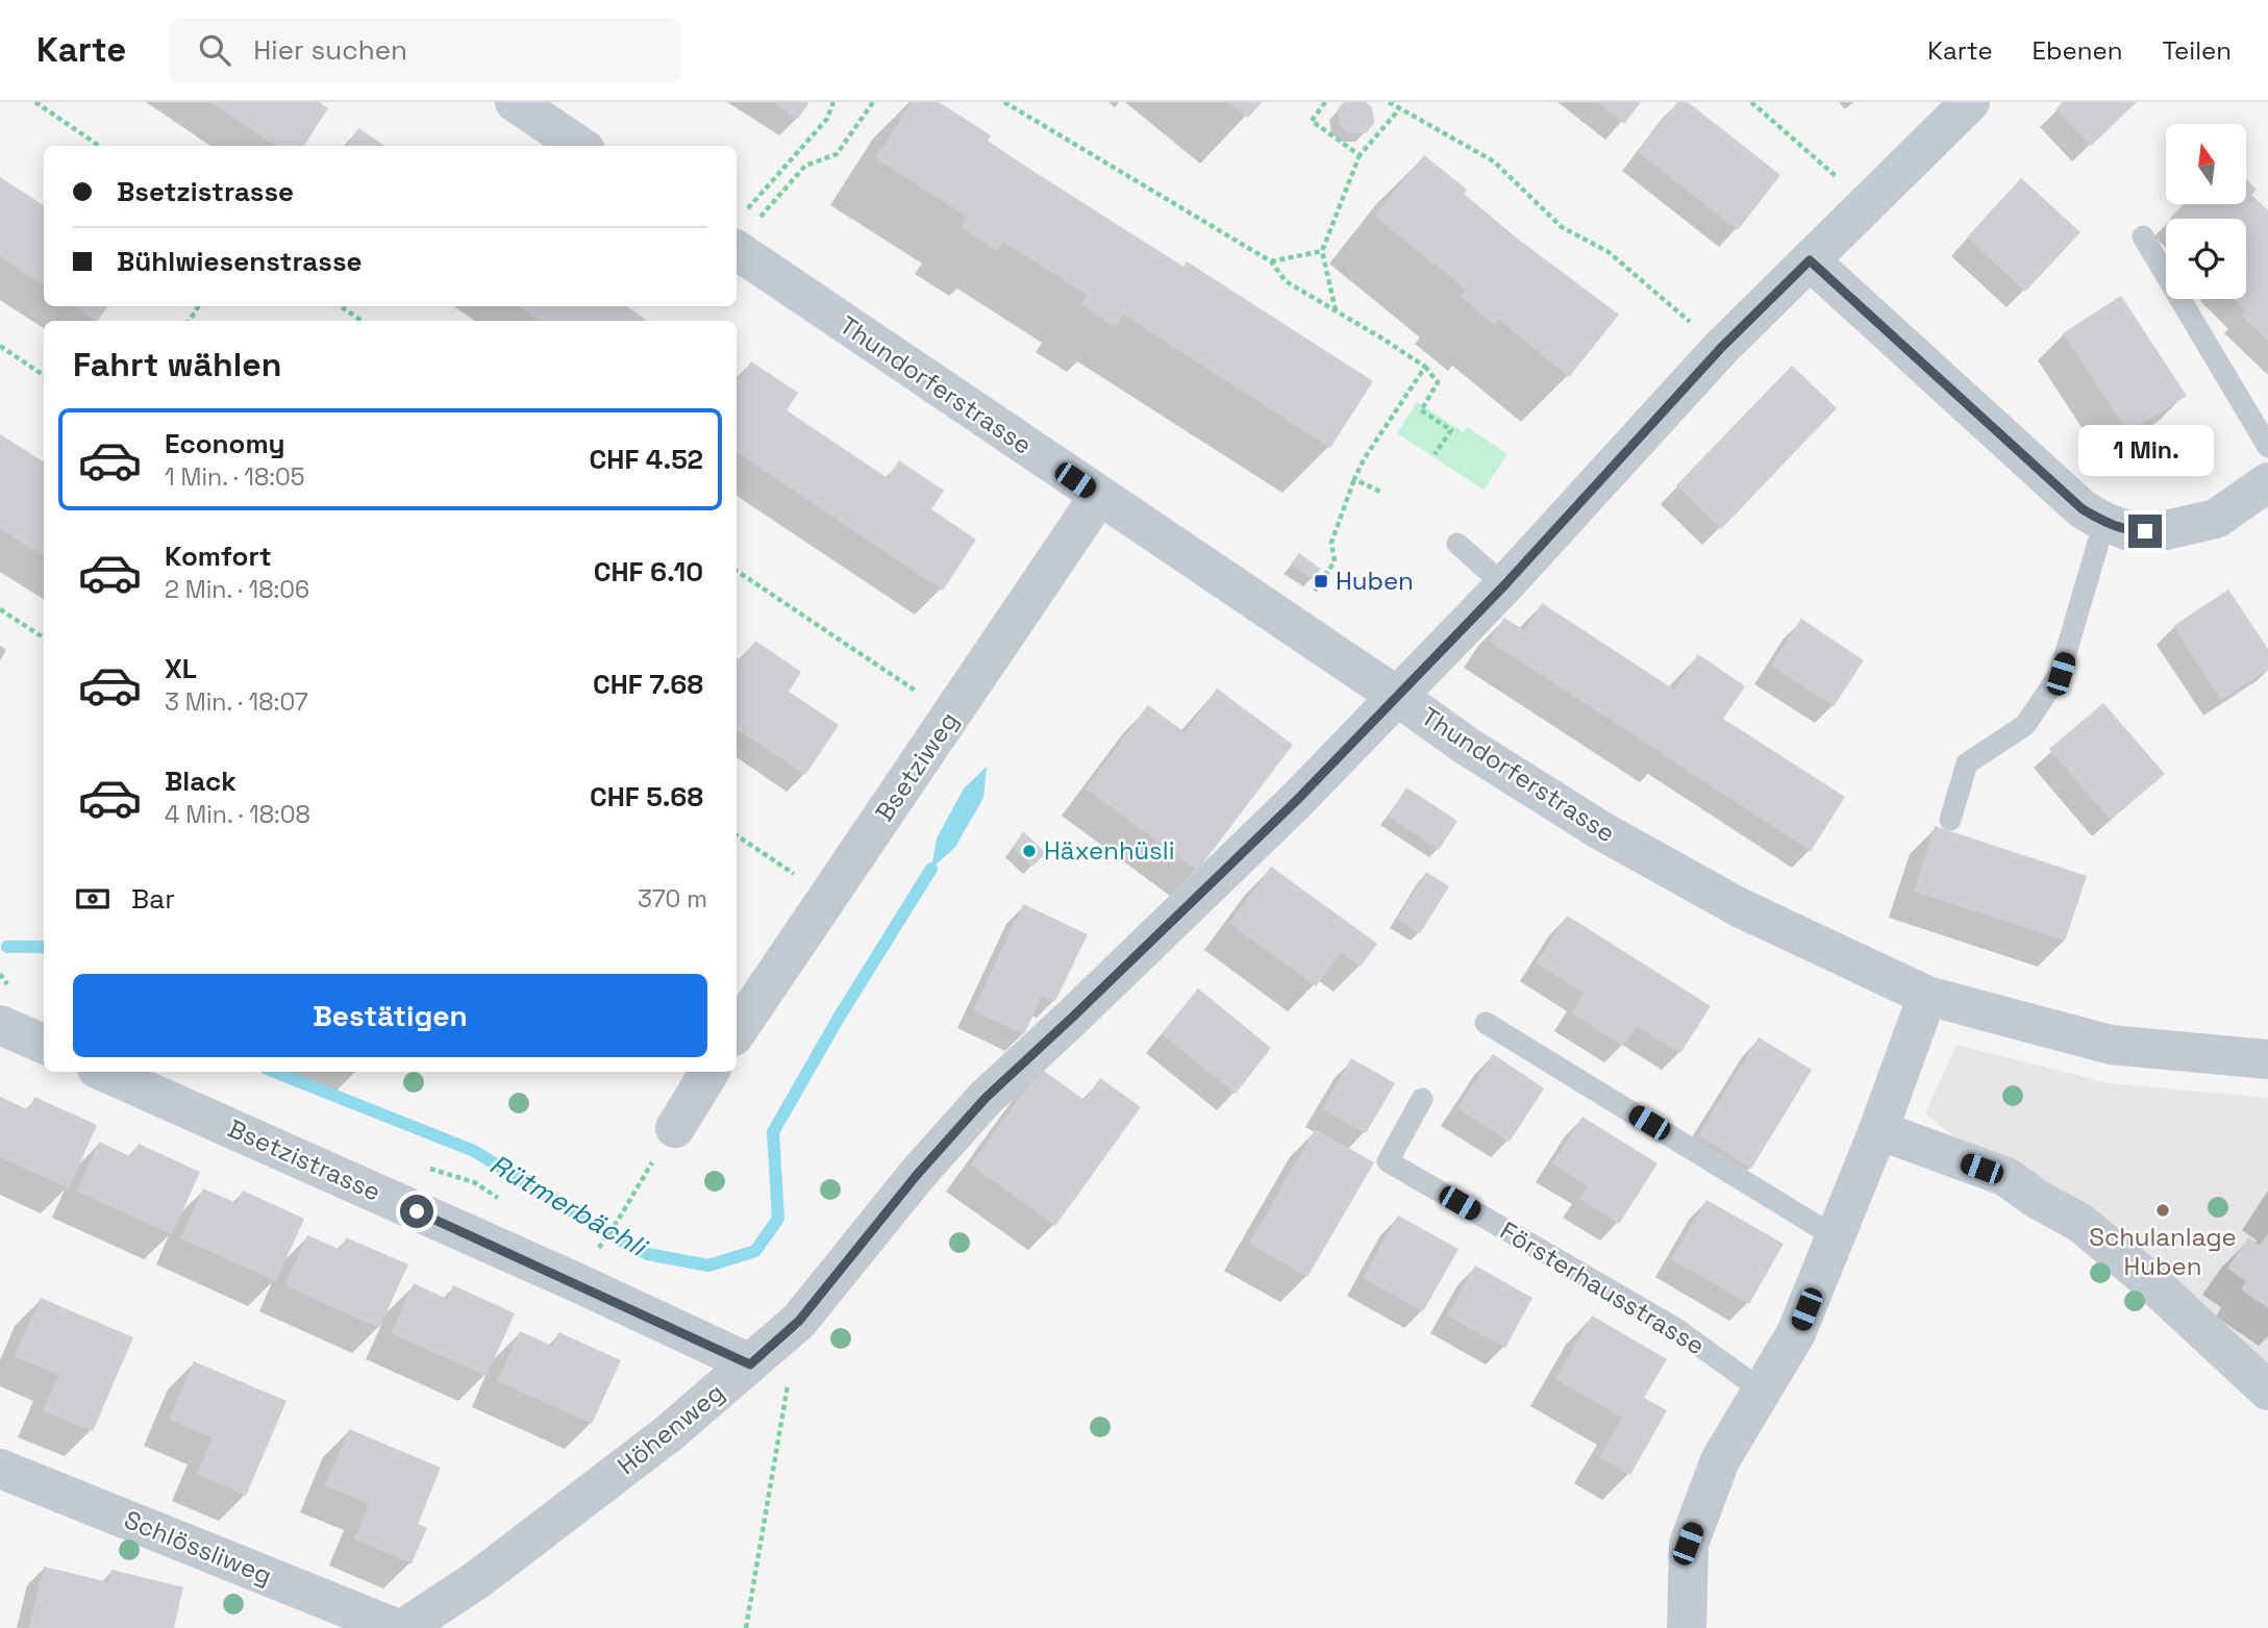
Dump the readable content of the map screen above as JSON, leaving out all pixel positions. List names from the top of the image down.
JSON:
{
  "streets": {
    "street": [
      "Thundorferstrasse",
      "Bsetziweg",
      "Bsetzistrasse",
      "Höhenweg",
      "Schlössliweg"
    ],
    "lane": ["Försterhausstrasse"]
  },
  "crossings": [
    ["Thundorferstrasse", "Bsetziweg"],
    ["Thundorferstrasse", "Höhenweg"],
    ["Bsetzistrasse", "Höhenweg"]
  ],
  "water": ["Rütmerbächli"],
  "places": {
    "transit": ["Huben"],
    "other": ["Häxenhüsli", "Schulanlage Huben"]
  },
  "north": "top",
  "page": {
    "header": "Karte",
    "search": "Hier suchen",
    "nav": ["Karte", "Ebenen", "Teilen"],
    "banner": ["Bsetzistrasse", "Bühlwiesenstrasse"],
    "heading": "Fahrt wählen",
    "list": [
      {
        "name": "Economy",
        "note": "1 Min. · 18:05",
        "value": "CHF 4.52"
      },
      {
        "name": "Komfort",
        "note": "2 Min. · 18:06",
        "value": "CHF 6.10"
      },
      {
        "name": "XL",
        "note": "3 Min. · 18:07",
        "value": "CHF 7.68"
      },
      {
        "name": "Black",
        "note": "4 Min. · 18:08",
        "value": "CHF 5.68"
      }
    ],
    "bubble": "1 Min.",
    "pay": ["Bar", "370 m"],
    "buttons": "Bestätigen"
  }
}
